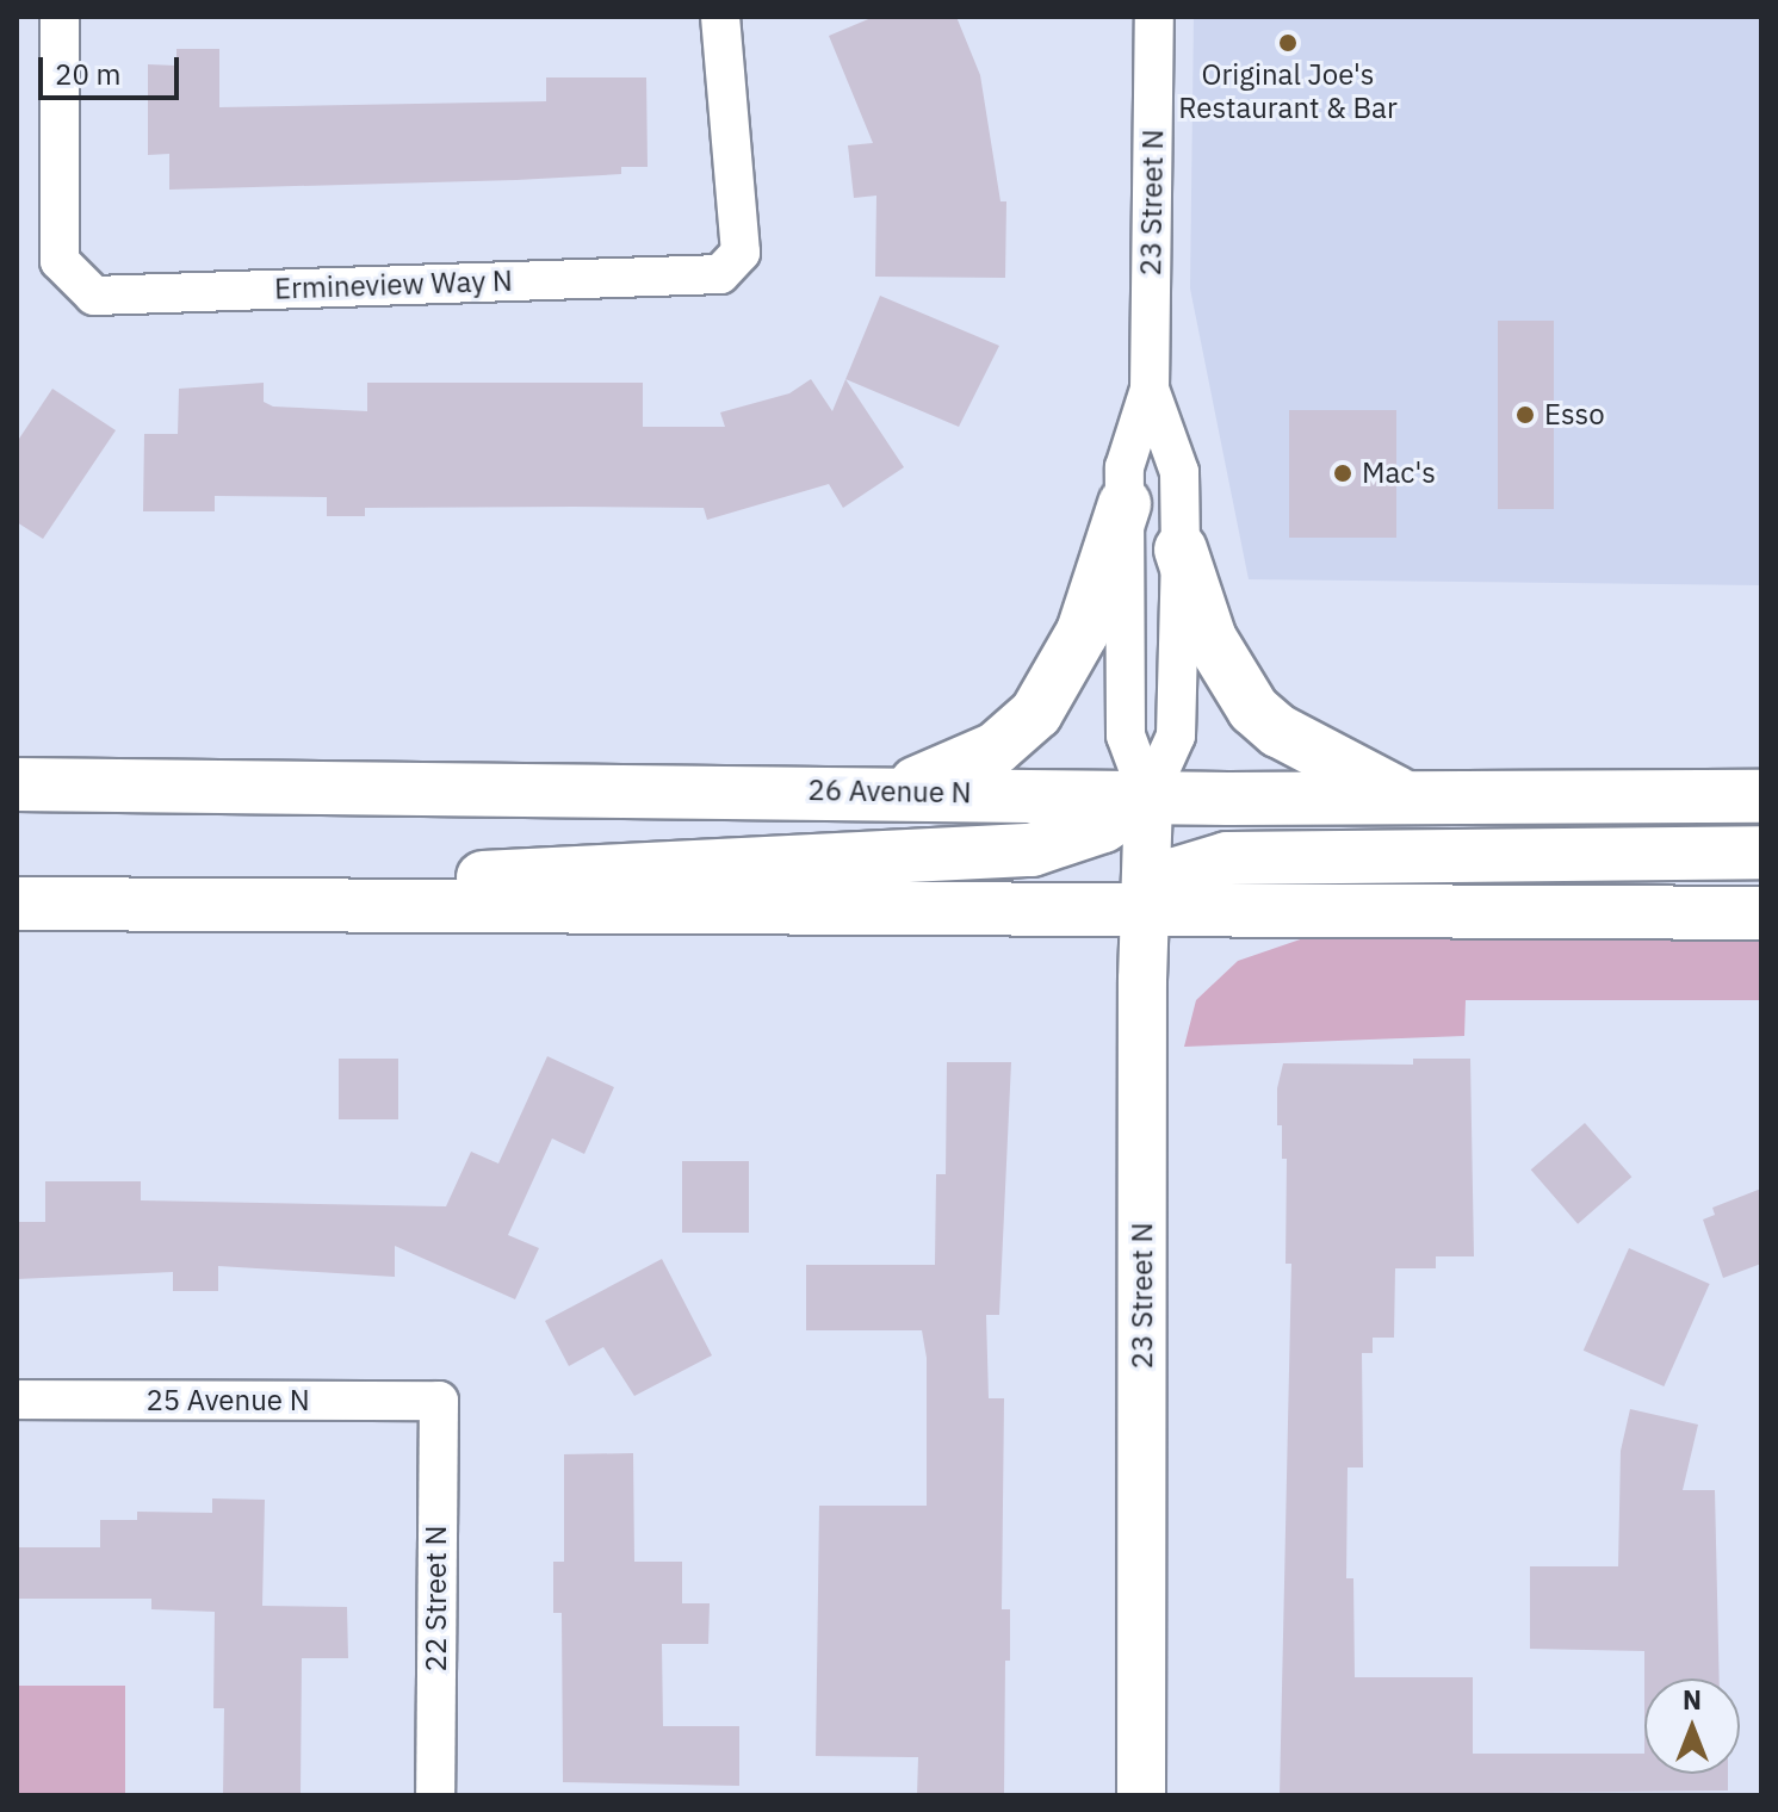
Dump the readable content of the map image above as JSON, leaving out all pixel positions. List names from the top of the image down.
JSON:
{
  "streets": {
    "main road": ["26 Avenue N"],
    "street": [
      "23 Street N",
      "Ermineview Way N",
      "25 Avenue N",
      "22 Street N"
    ]
  },
  "crossings": [
    ["23 Street N", "26 Avenue N"],
    ["25 Avenue N", "22 Street N"]
  ],
  "places": ["Original Joe's Restaurant & Bar", "Esso", "Mac's"],
  "scale_bar": "20 m",
  "north": "top"
}
